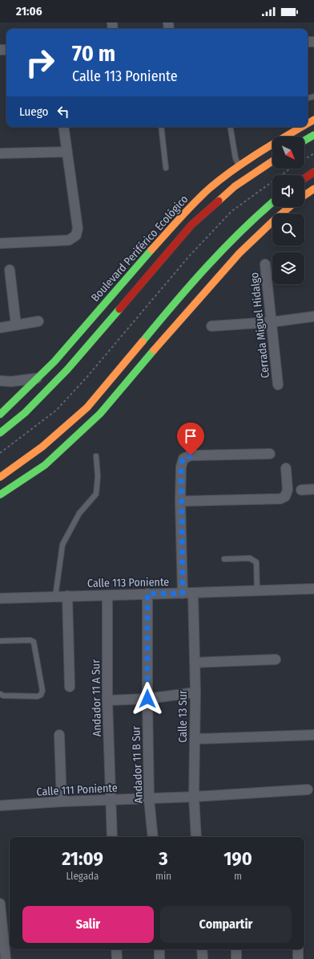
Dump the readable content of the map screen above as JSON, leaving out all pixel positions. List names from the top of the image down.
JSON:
{
  "streets": {
    "main road": ["Boulevard Periférico Ecológico"],
    "street": [
      "Cerrada Miguel Hidalgo",
      "Calle 113 Poniente",
      "Andador 11 A Sur",
      "Calle 13 Sur",
      "Andador 11 B Sur",
      "Calle 111 Poniente"
    ]
  },
  "crossings": [
    ["Calle 113 Poniente", "Andador 11 A Sur"],
    ["Calle 113 Poniente", "Calle 13 Sur"],
    ["Calle 113 Poniente", "Andador 11 B Sur"],
    ["Andador 11 A Sur", "Calle 111 Poniente"],
    ["Calle 13 Sur", "Calle 111 Poniente"],
    ["Andador 11 B Sur", "Calle 111 Poniente"]
  ],
  "north": "bottom right",
  "page": {
    "status": "21:06",
    "turn": ["70 m", "Calle 113 Poniente"],
    "then": "Luego",
    "eta": [
      "21:09",
      "Llegada",
      "3",
      "min",
      "190",
      "m"
    ],
    "buttons": ["Salir", "Compartir"]
  }
}
